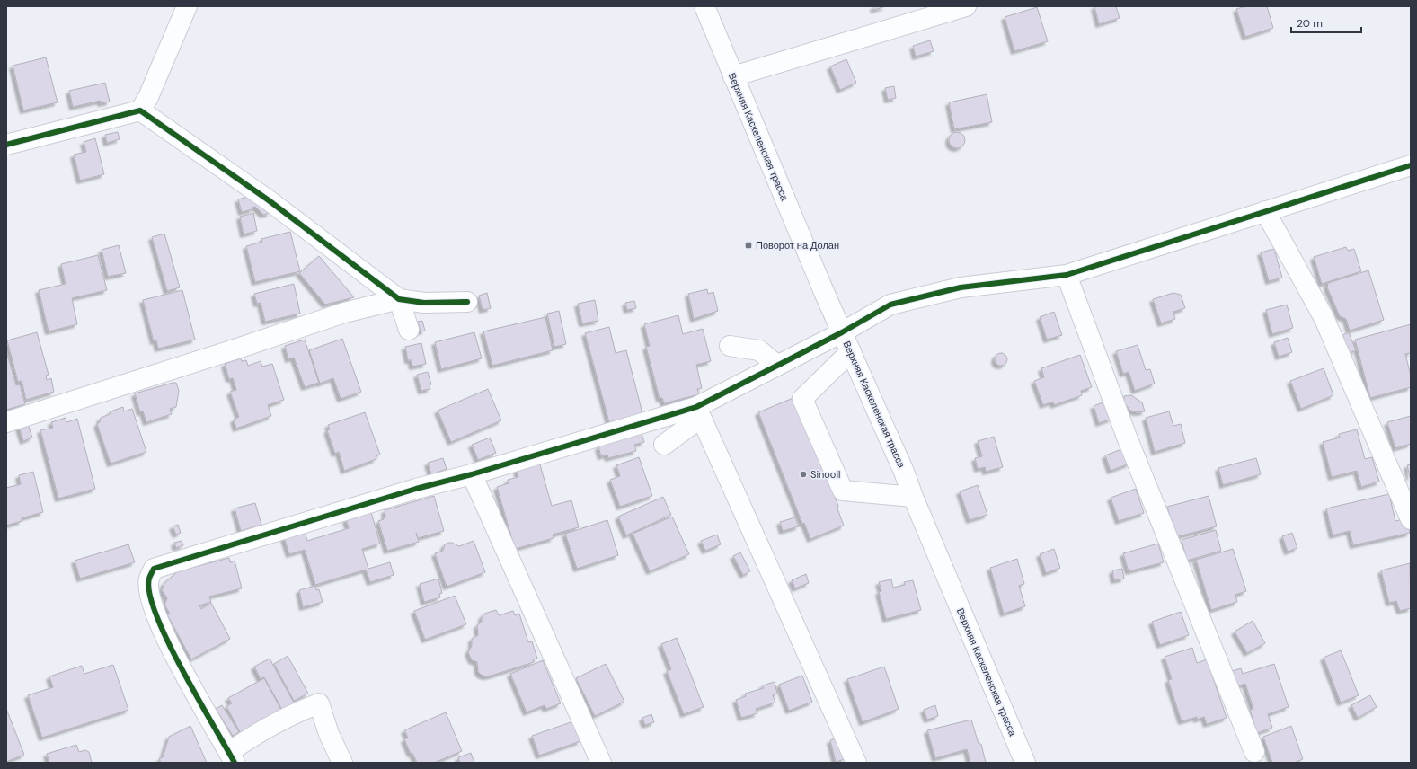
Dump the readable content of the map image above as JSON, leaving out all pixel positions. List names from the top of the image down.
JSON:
{
  "streets": {
    "street": ["Верхняя Каскеленская трасса"]
  },
  "places": {
    "transit": ["Поворот на Долан"],
    "other": ["Sinooil"]
  },
  "scale_bar": "20 m"
}
